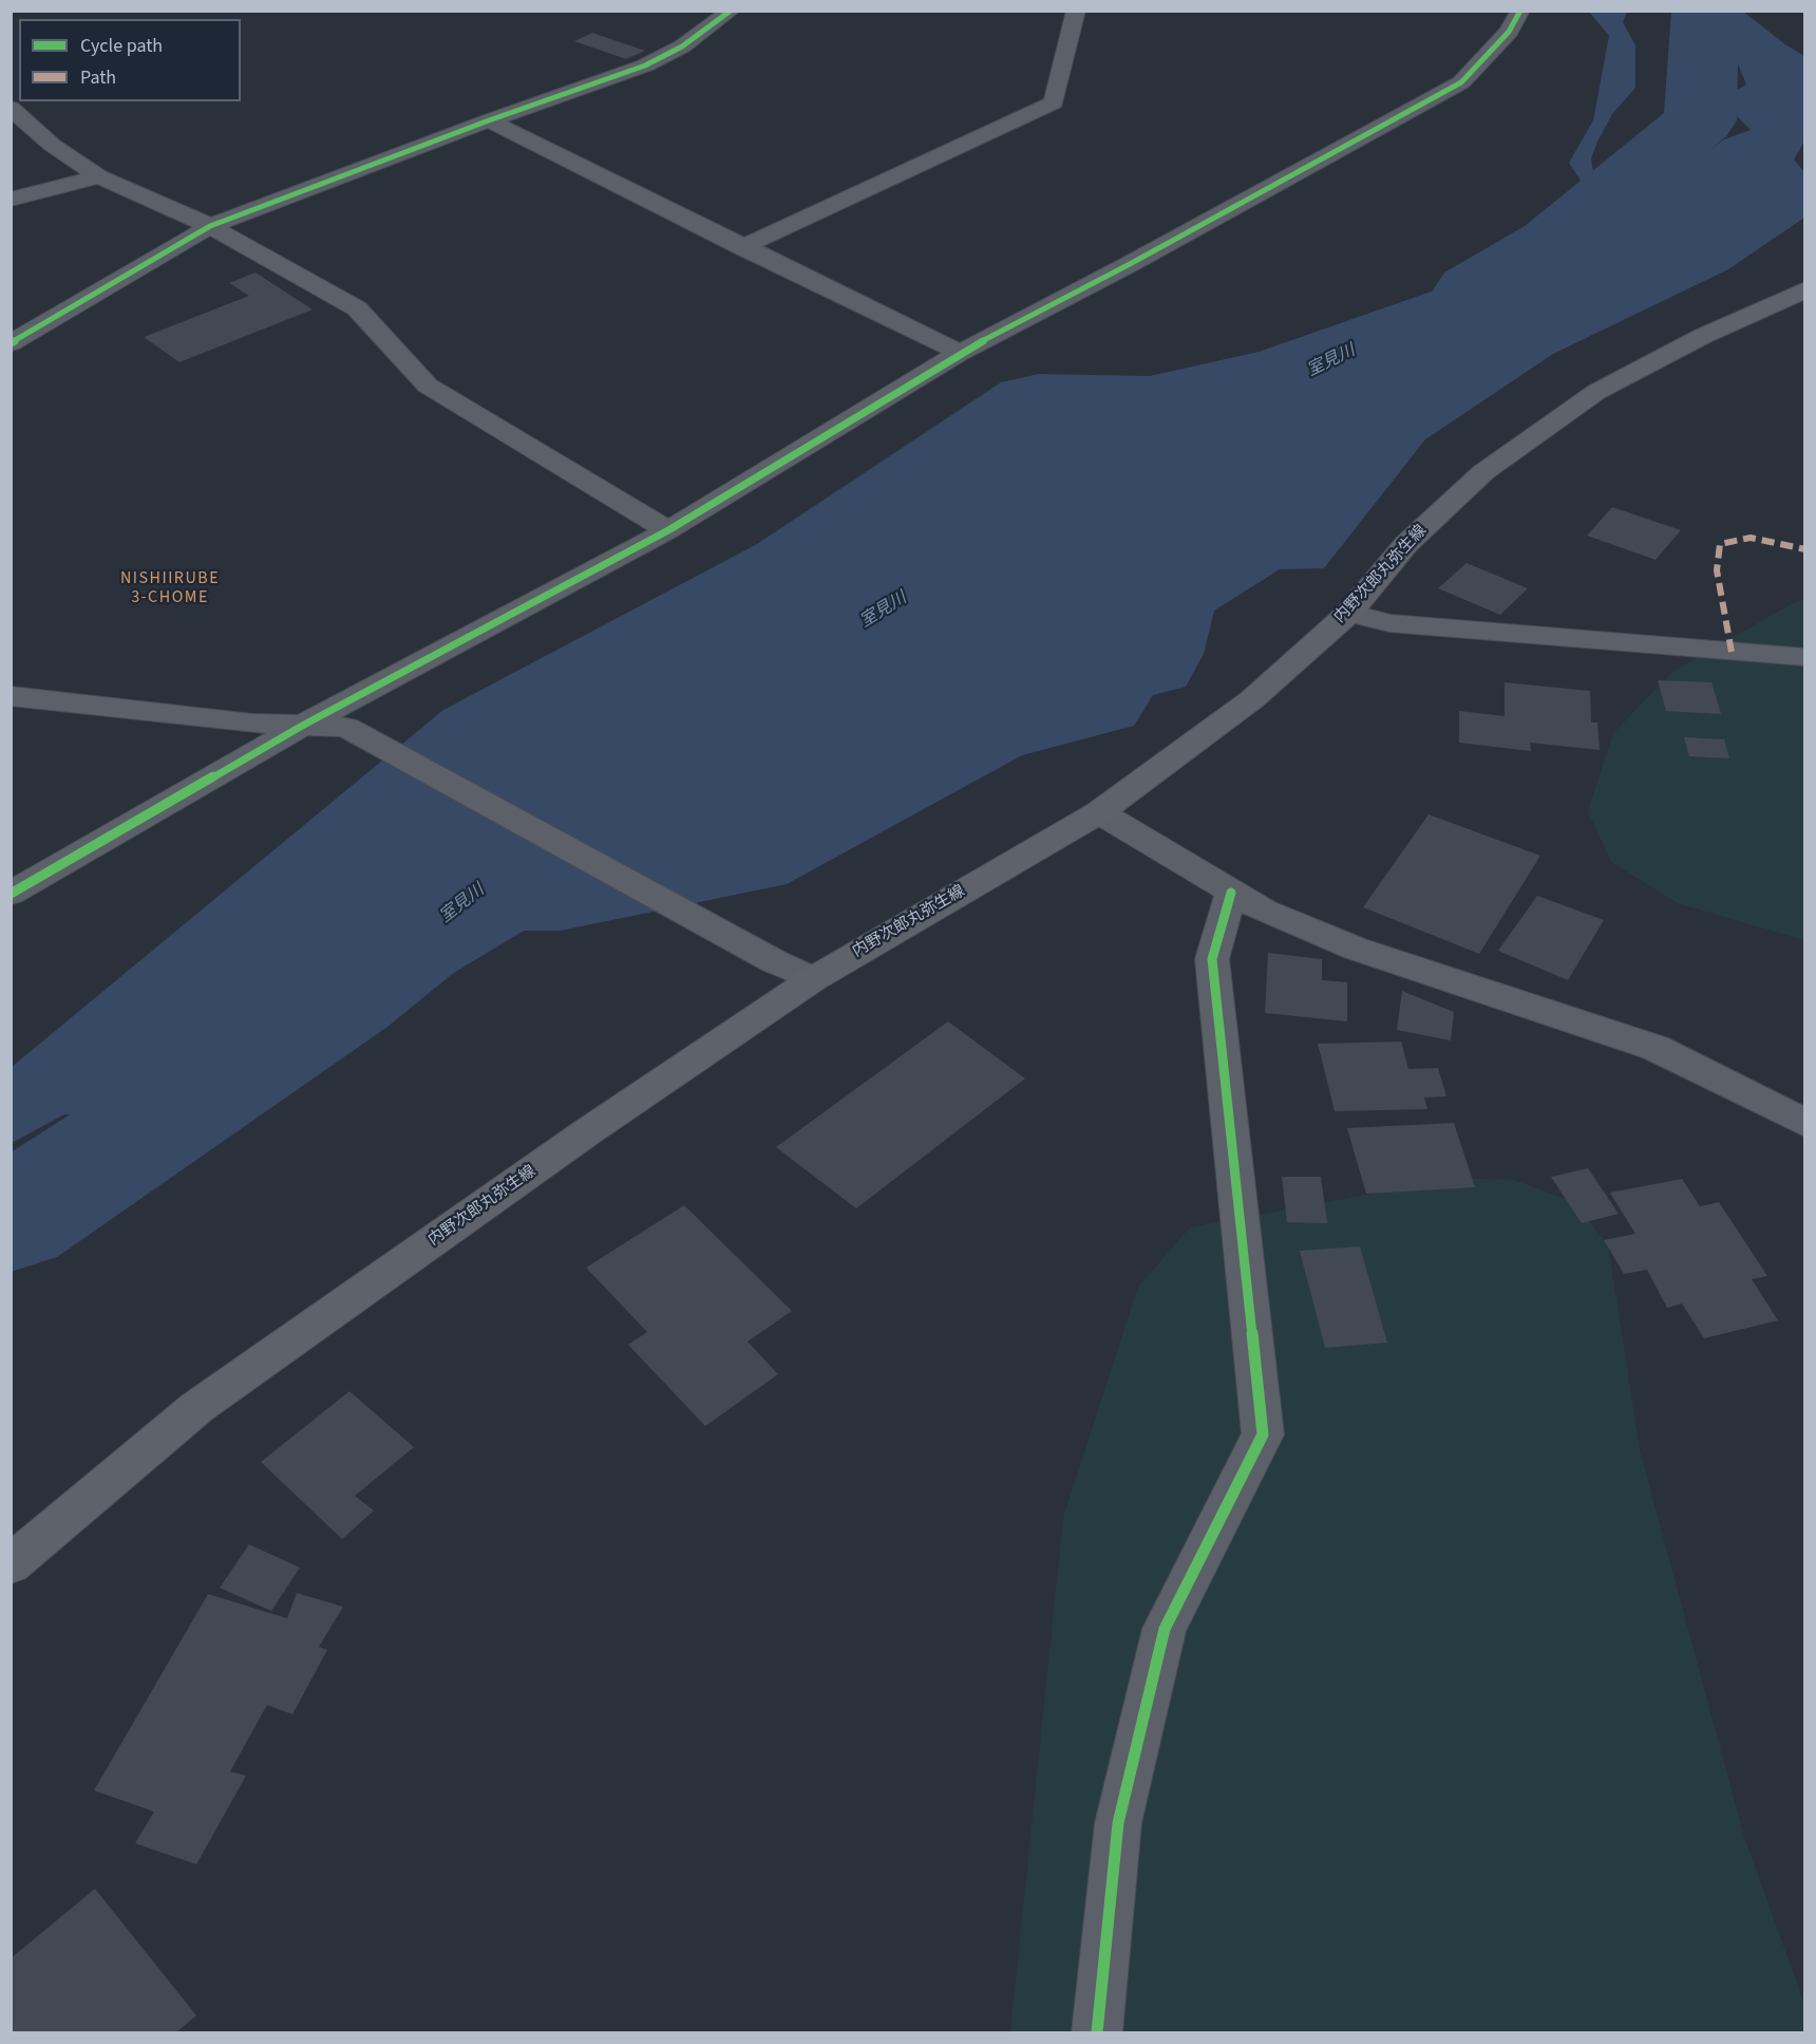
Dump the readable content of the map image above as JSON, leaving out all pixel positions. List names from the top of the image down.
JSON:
{
  "streets": {
    "main road": ["内野次郎丸弥生線"]
  },
  "districts": ["NISHIIRUBE 3-CHOME"],
  "water": ["室見川"],
  "legend": ["Cycle path", "Path"]
}
